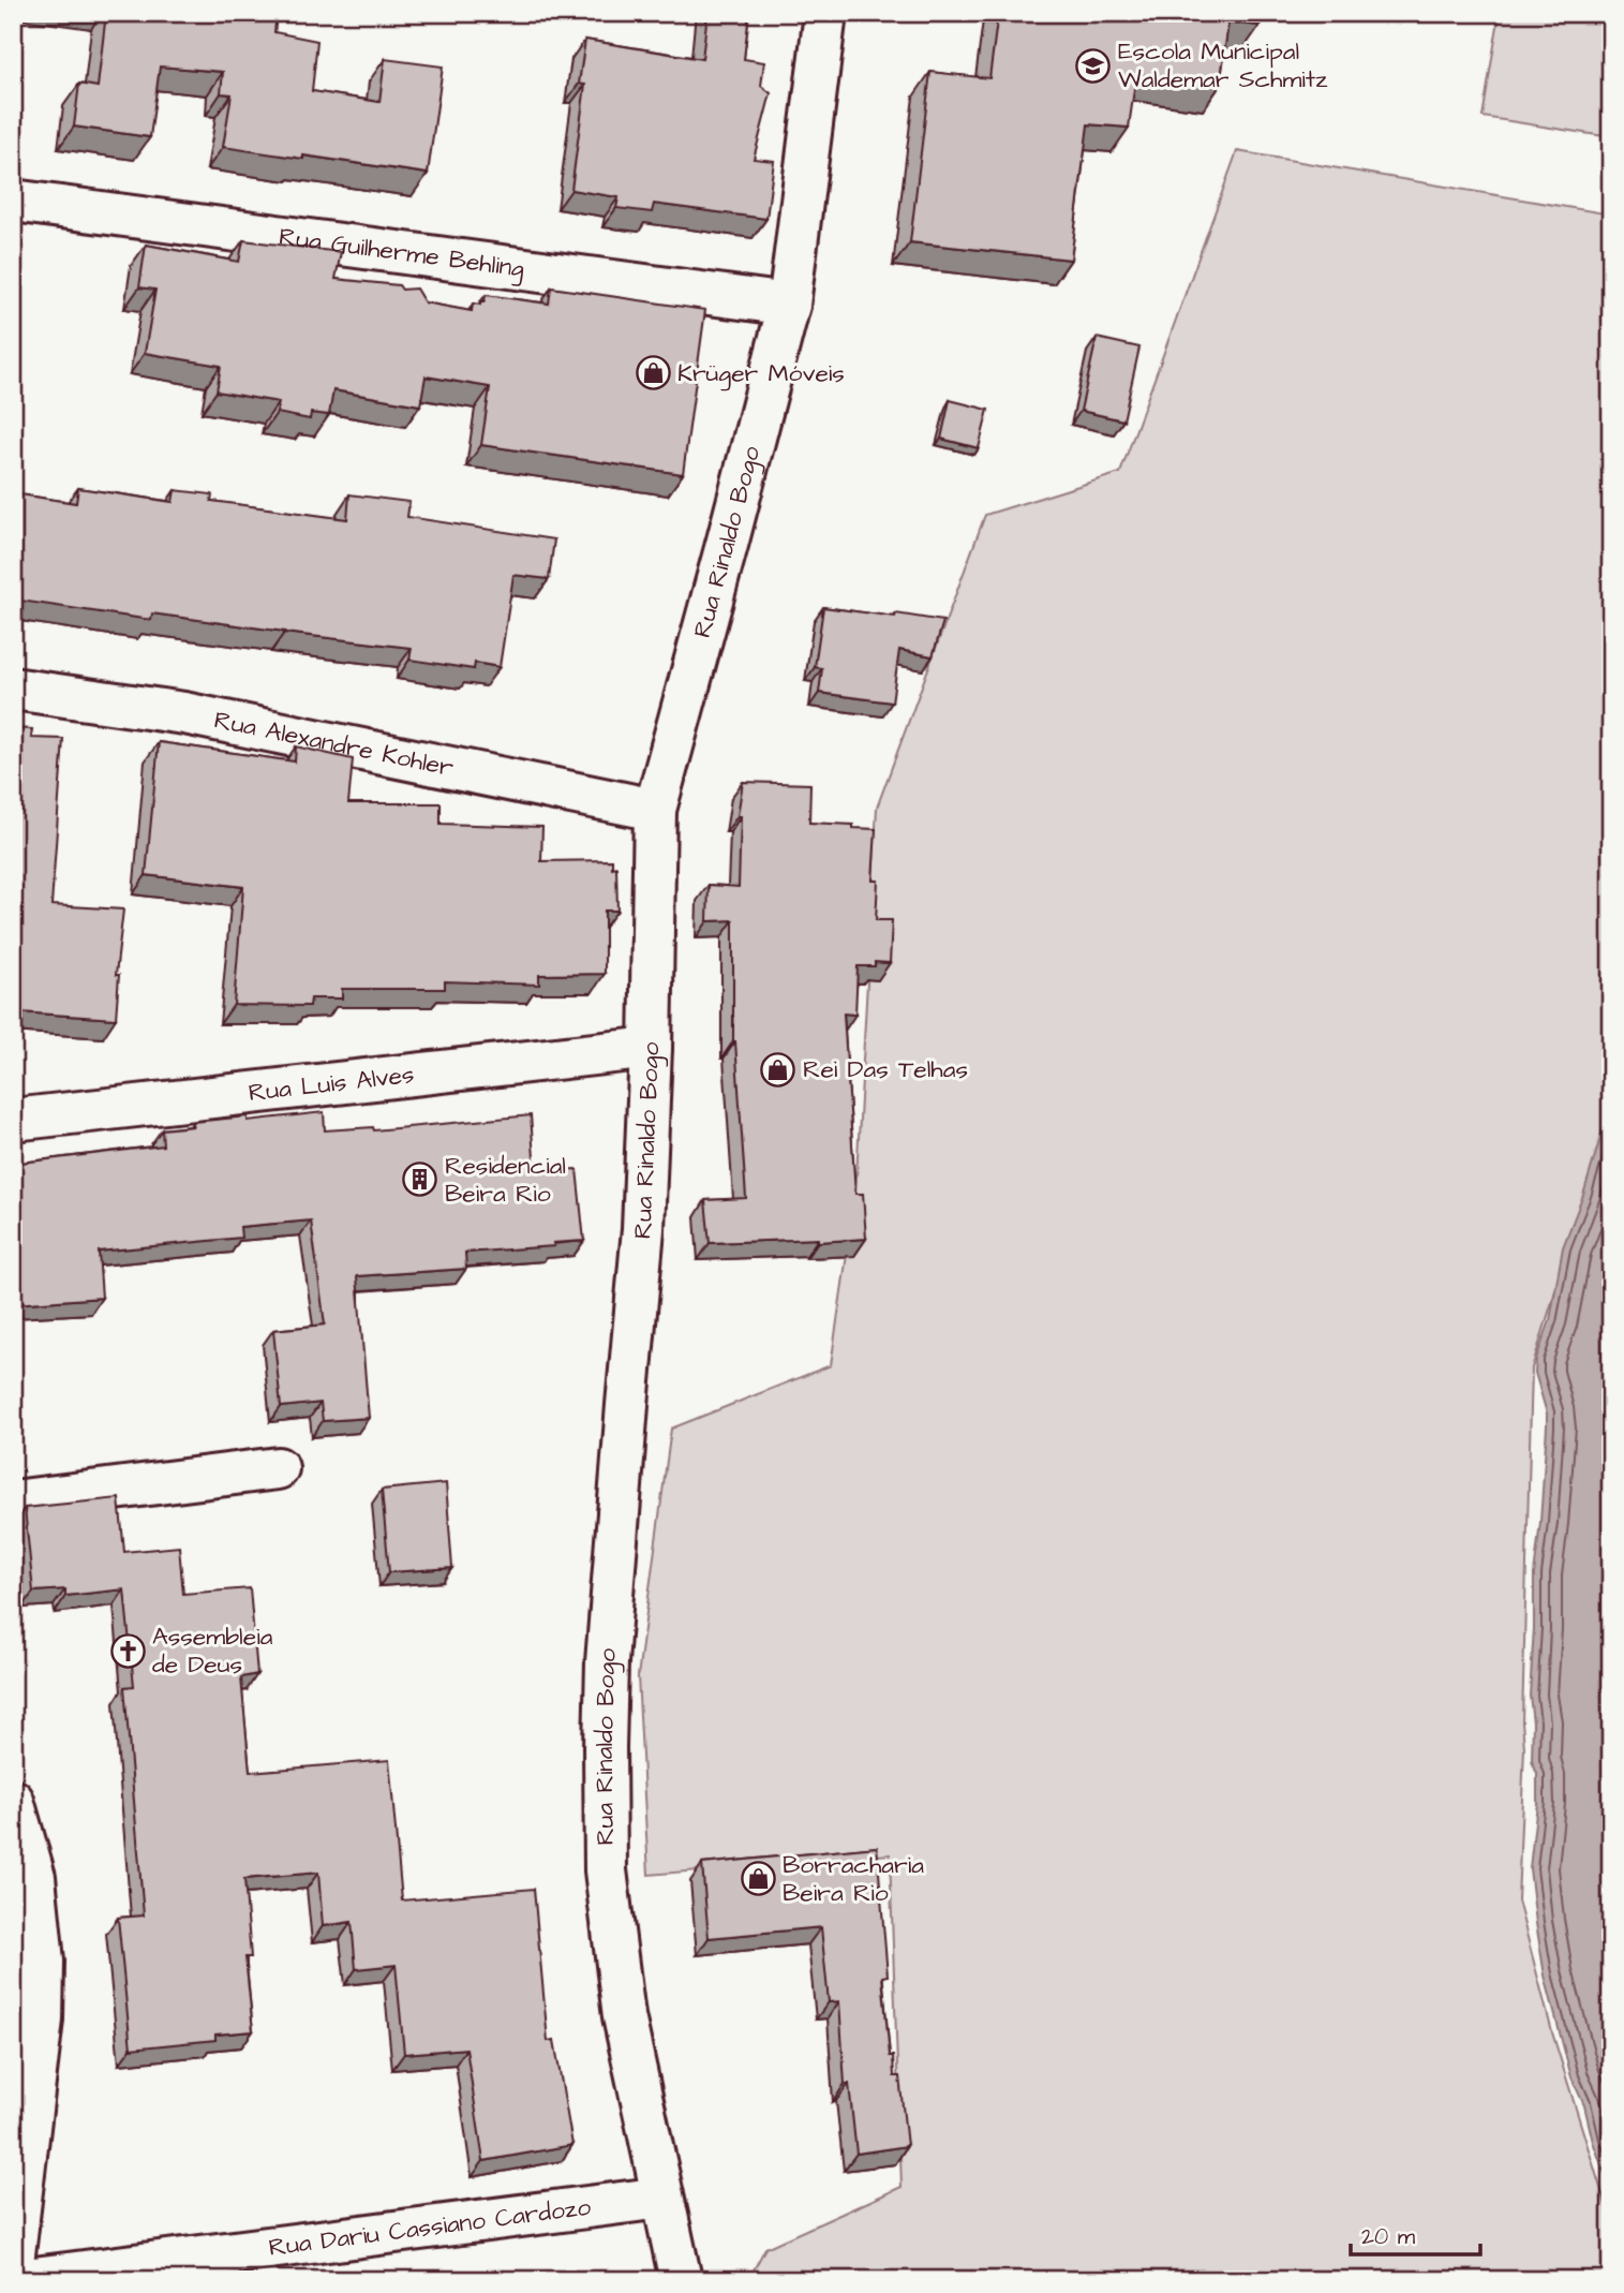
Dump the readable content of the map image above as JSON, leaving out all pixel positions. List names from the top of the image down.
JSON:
{
  "streets": {
    "street": [
      "Rua Guilherme Behling",
      "Rua Rinaldo Bogo",
      "Rua Alexandre Kohler",
      "Rua Luis Alves",
      "Rua Dariu Cassiano Cardozo"
    ]
  },
  "crossings": [
    ["Rua Guilherme Behling", "Rua Rinaldo Bogo"],
    ["Rua Rinaldo Bogo", "Rua Alexandre Kohler"],
    ["Rua Rinaldo Bogo", "Rua Luis Alves"],
    ["Rua Rinaldo Bogo", "Rua Dariu Cassiano Cardozo"]
  ],
  "places": {
    "school or university": ["Escola Municipal Waldemar Schmitz"],
    "shop": ["Krüger Móveis", "Rei Das Telhas", "Borracharia Beira Rio"],
    "building": ["Residencial Beira Rio"],
    "church": ["Assembleia de Deus"]
  },
  "scale_bar": "20 m"
}
